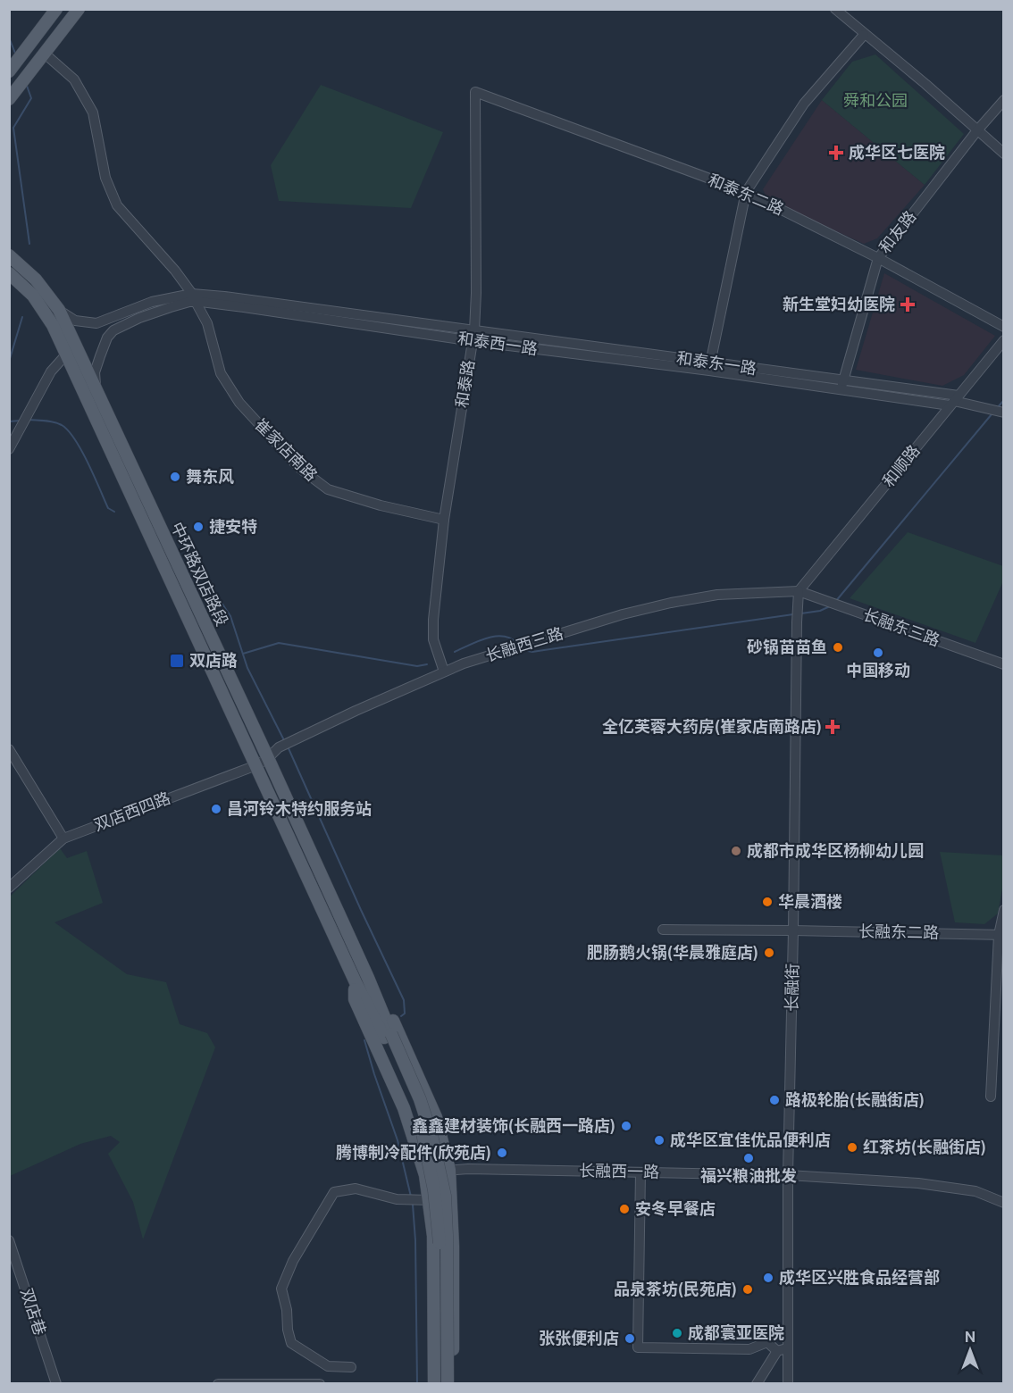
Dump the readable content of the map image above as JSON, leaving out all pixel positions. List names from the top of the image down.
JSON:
{
  "streets": {
    "main road": ["中环路双店路段"],
    "street": [
      "和泰东二路",
      "和友路",
      "和泰西一路",
      "和泰东一路",
      "和泰路",
      "崔家店南路",
      "和顺路",
      "长融东三路",
      "长融西三路",
      "双店西四路",
      "长融东二路",
      "长融街",
      "长融西一路",
      "双店巷"
    ]
  },
  "crossings": [
    ["和泰东二路", "和友路"],
    ["和泰东二路", "和泰路"],
    ["和泰西一路", "和泰东一路"],
    ["和泰西一路", "和泰路"],
    ["和泰西一路", "崔家店南路"],
    ["和泰西一路", "中环路双店路段"],
    ["和泰东一路", "和泰路"],
    ["和泰路", "崔家店南路"],
    ["和泰路", "长融西三路"],
    ["和顺路", "长融东三路"],
    ["和顺路", "长融西三路"],
    ["和顺路", "长融街"],
    ["中环路双店路段", "长融西三路"],
    ["中环路双店路段", "双店西四路"],
    ["长融东三路", "长融西三路"],
    ["长融东三路", "长融街"],
    ["长融西三路", "双店西四路"],
    ["长融西三路", "长融街"],
    ["长融东二路", "长融街"],
    ["长融街", "长融西一路"]
  ],
  "parks": ["舜和公园"],
  "places": {
    "health": ["成华区七医院", "新生堂妇幼医院", "全亿芙蓉大药房(崔家店南路店)"],
    "other": [
      "舞东风",
      "捷安特",
      "砂锅苗苗鱼",
      "中国移动",
      "昌河铃木特约服务站",
      "成都市成华区杨柳幼儿园",
      "华晨酒楼",
      "肥肠鹅火锅(华晨雅庭店)",
      "路极轮胎(长融街店)",
      "鑫鑫建材装饰(长融西一路店)",
      "成华区宜佳优品便利店",
      "红茶坊(长融街店)",
      "腾博制冷配件(欣苑店)",
      "福兴粮油批发",
      "安冬早餐店",
      "成华区兴胜食品经营部",
      "品泉茶坊(民苑店)",
      "成都寰亚医院",
      "张张便利店"
    ],
    "transit": ["双店路"]
  },
  "north": "top"
}
